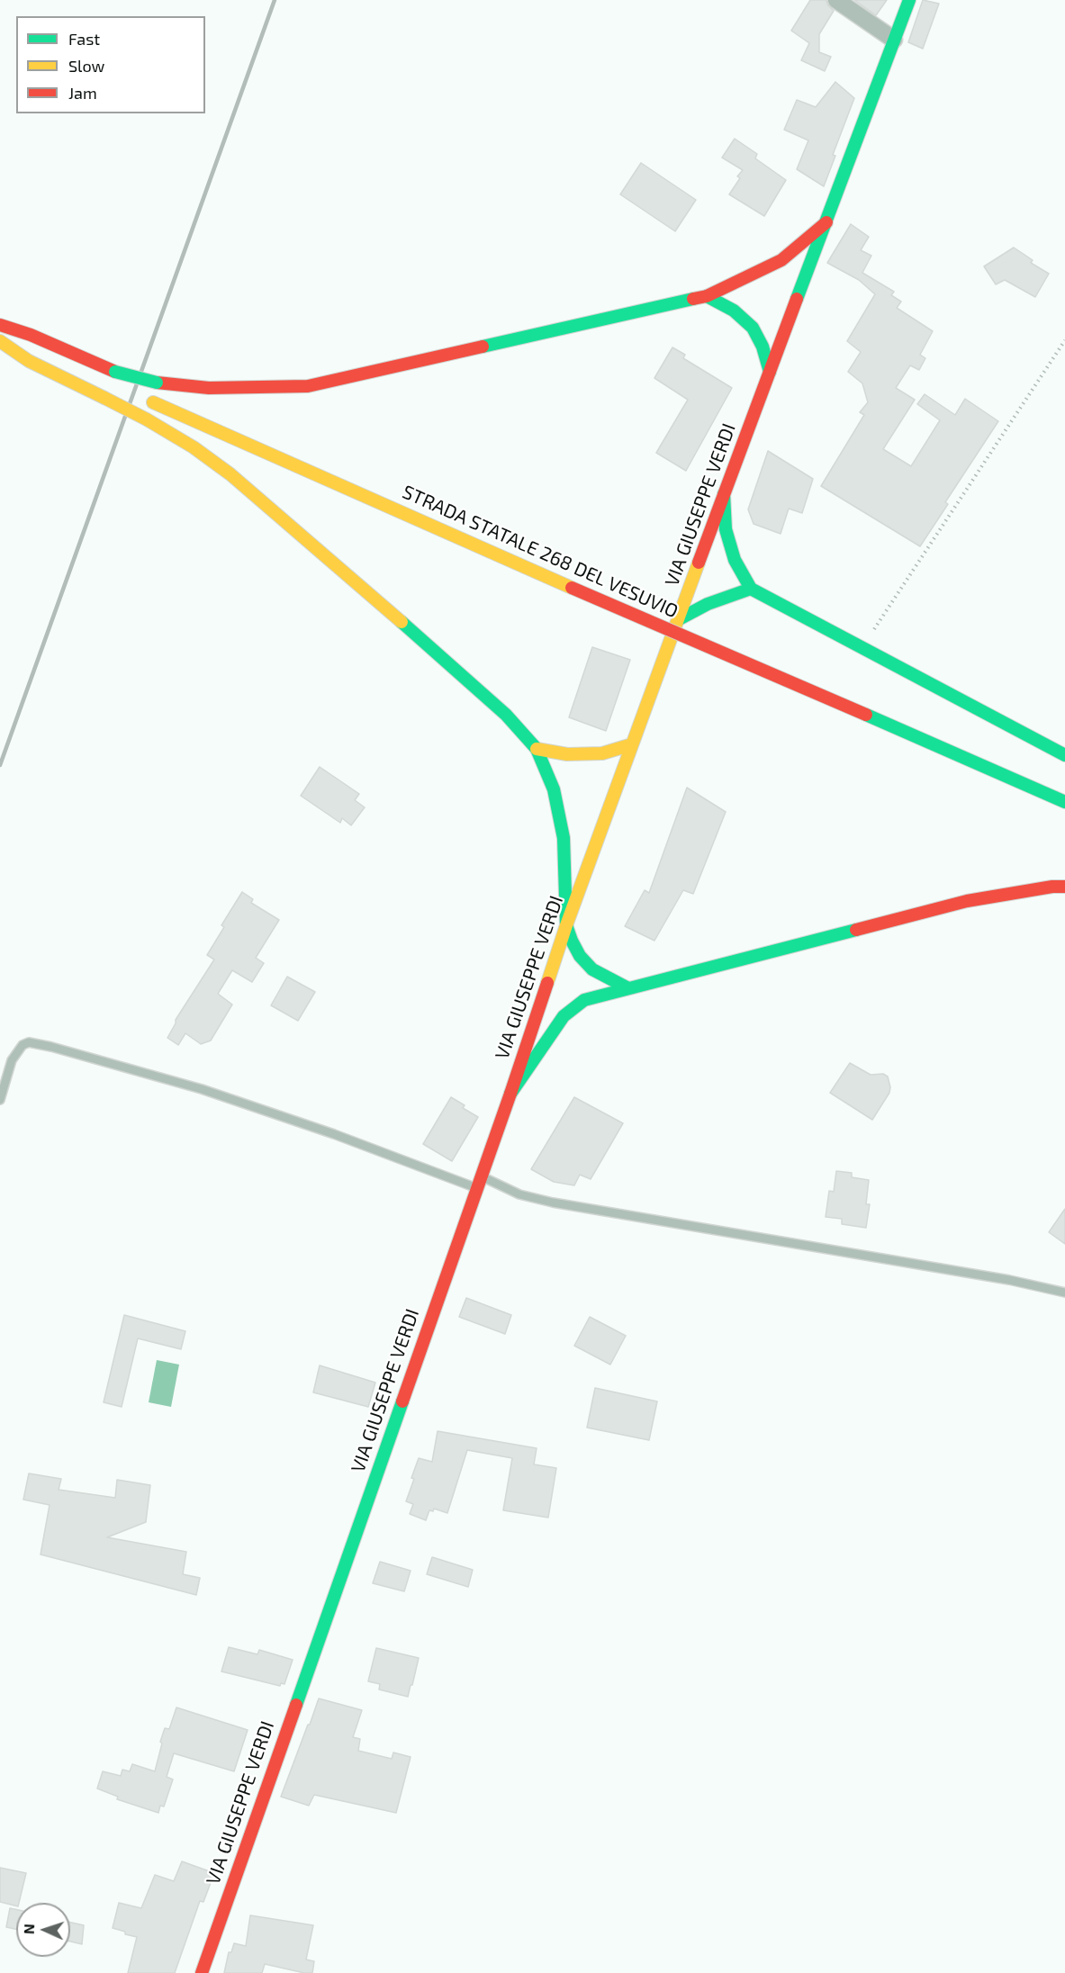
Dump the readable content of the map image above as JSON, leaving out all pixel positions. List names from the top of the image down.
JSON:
{
  "streets": {
    "main road": ["VIA GIUSEPPE VERDI", "STRADA STATALE 268 DEL VESUVIO"]
  },
  "legend": ["Fast", "Slow", "Jam"],
  "north": "left"
}
